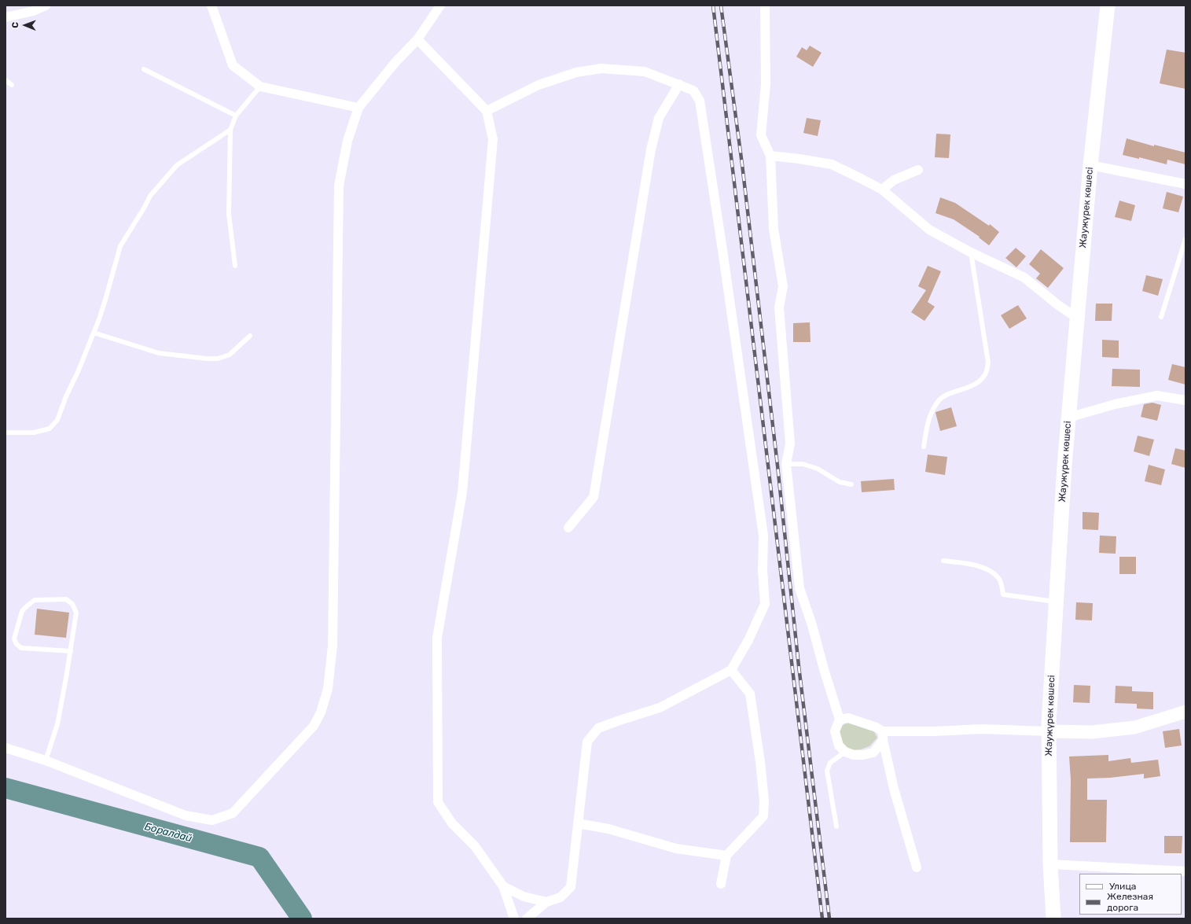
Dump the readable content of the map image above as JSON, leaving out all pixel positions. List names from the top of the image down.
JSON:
{
  "streets": {
    "main road": ["Жаужүрек көшесі"]
  },
  "water": ["Боралдай"],
  "legend": ["Улица", "Железная дорога"],
  "north": "left"
}
